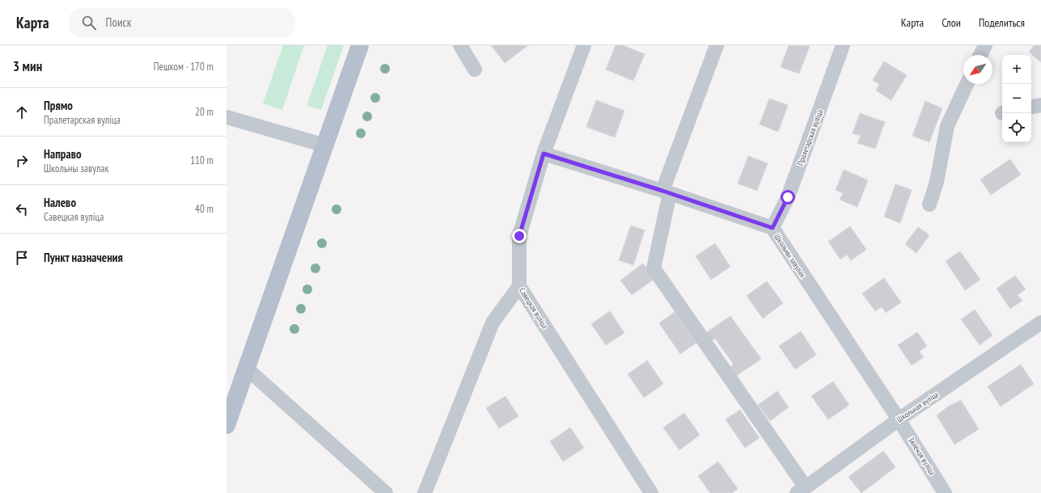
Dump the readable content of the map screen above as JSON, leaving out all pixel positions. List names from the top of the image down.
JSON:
{
  "streets": {
    "street": [
      "Пралетарская вуліца",
      "Школьны завулак",
      "Савецкая вуліца",
      "Школьная вуліца",
      "Зялёная вуліца"
    ]
  },
  "crossings": [
    ["Пралетарская вуліца", "Школьны завулак"],
    ["Школьны завулак", "Савецкая вуліца"],
    ["Школьны завулак", "Школьная вуліца"],
    ["Школьны завулак", "Зялёная вуліца"],
    ["Школьная вуліца", "Зялёная вуліца"]
  ],
  "north": "bottom left",
  "page": {
    "header": "Карта",
    "search": "Поиск",
    "nav": ["Карта", "Слои", "Поделиться"],
    "heading": ["3 мин", "Пешком · 170 m"],
    "map_buttons": ["+", "−"],
    "list": [
      ["Прямо", "Пралетарская вуліца", "20 m"],
      ["Направо", "Школьны завулак", "110 m"],
      ["Налево", "Савецкая вуліца", "40 m"],
      "Пункт назначения"
    ]
  }
}
